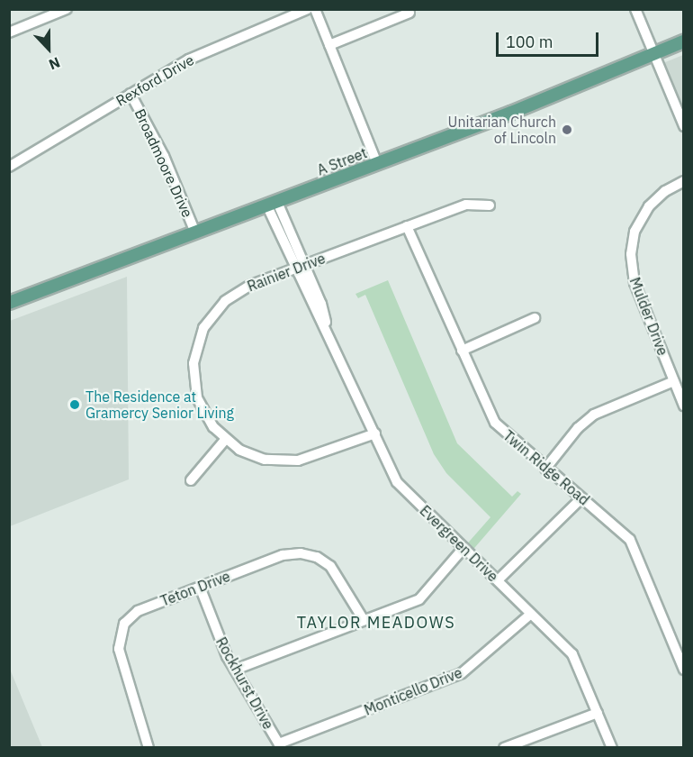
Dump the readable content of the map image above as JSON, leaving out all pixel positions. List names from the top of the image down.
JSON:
{
  "streets": {
    "main road": ["A Street"],
    "street": [
      "Rexford Drive",
      "Broadmoore Drive",
      "Rainier Drive",
      "Mulder Drive",
      "Twin Ridge Road",
      "Evergreen Drive",
      "Teton Drive",
      "Rockhurst Drive",
      "Monticello Drive"
    ]
  },
  "crossings": [
    ["Rexford Drive", "Broadmoore Drive"],
    ["A Street", "Broadmoore Drive"],
    ["A Street", "Evergreen Drive"],
    ["Rainier Drive", "Twin Ridge Road"],
    ["Rainier Drive", "Evergreen Drive"],
    ["Evergreen Drive", "Monticello Drive"],
    ["Teton Drive", "Rockhurst Drive"],
    ["Rockhurst Drive", "Monticello Drive"]
  ],
  "districts": ["TAYLOR MEADOWS"],
  "places": ["Unitarian Church of Lincoln", "The Residence at Gramercy Senior Living"],
  "scale_bar": "100 m",
  "north": "bottom"
}
